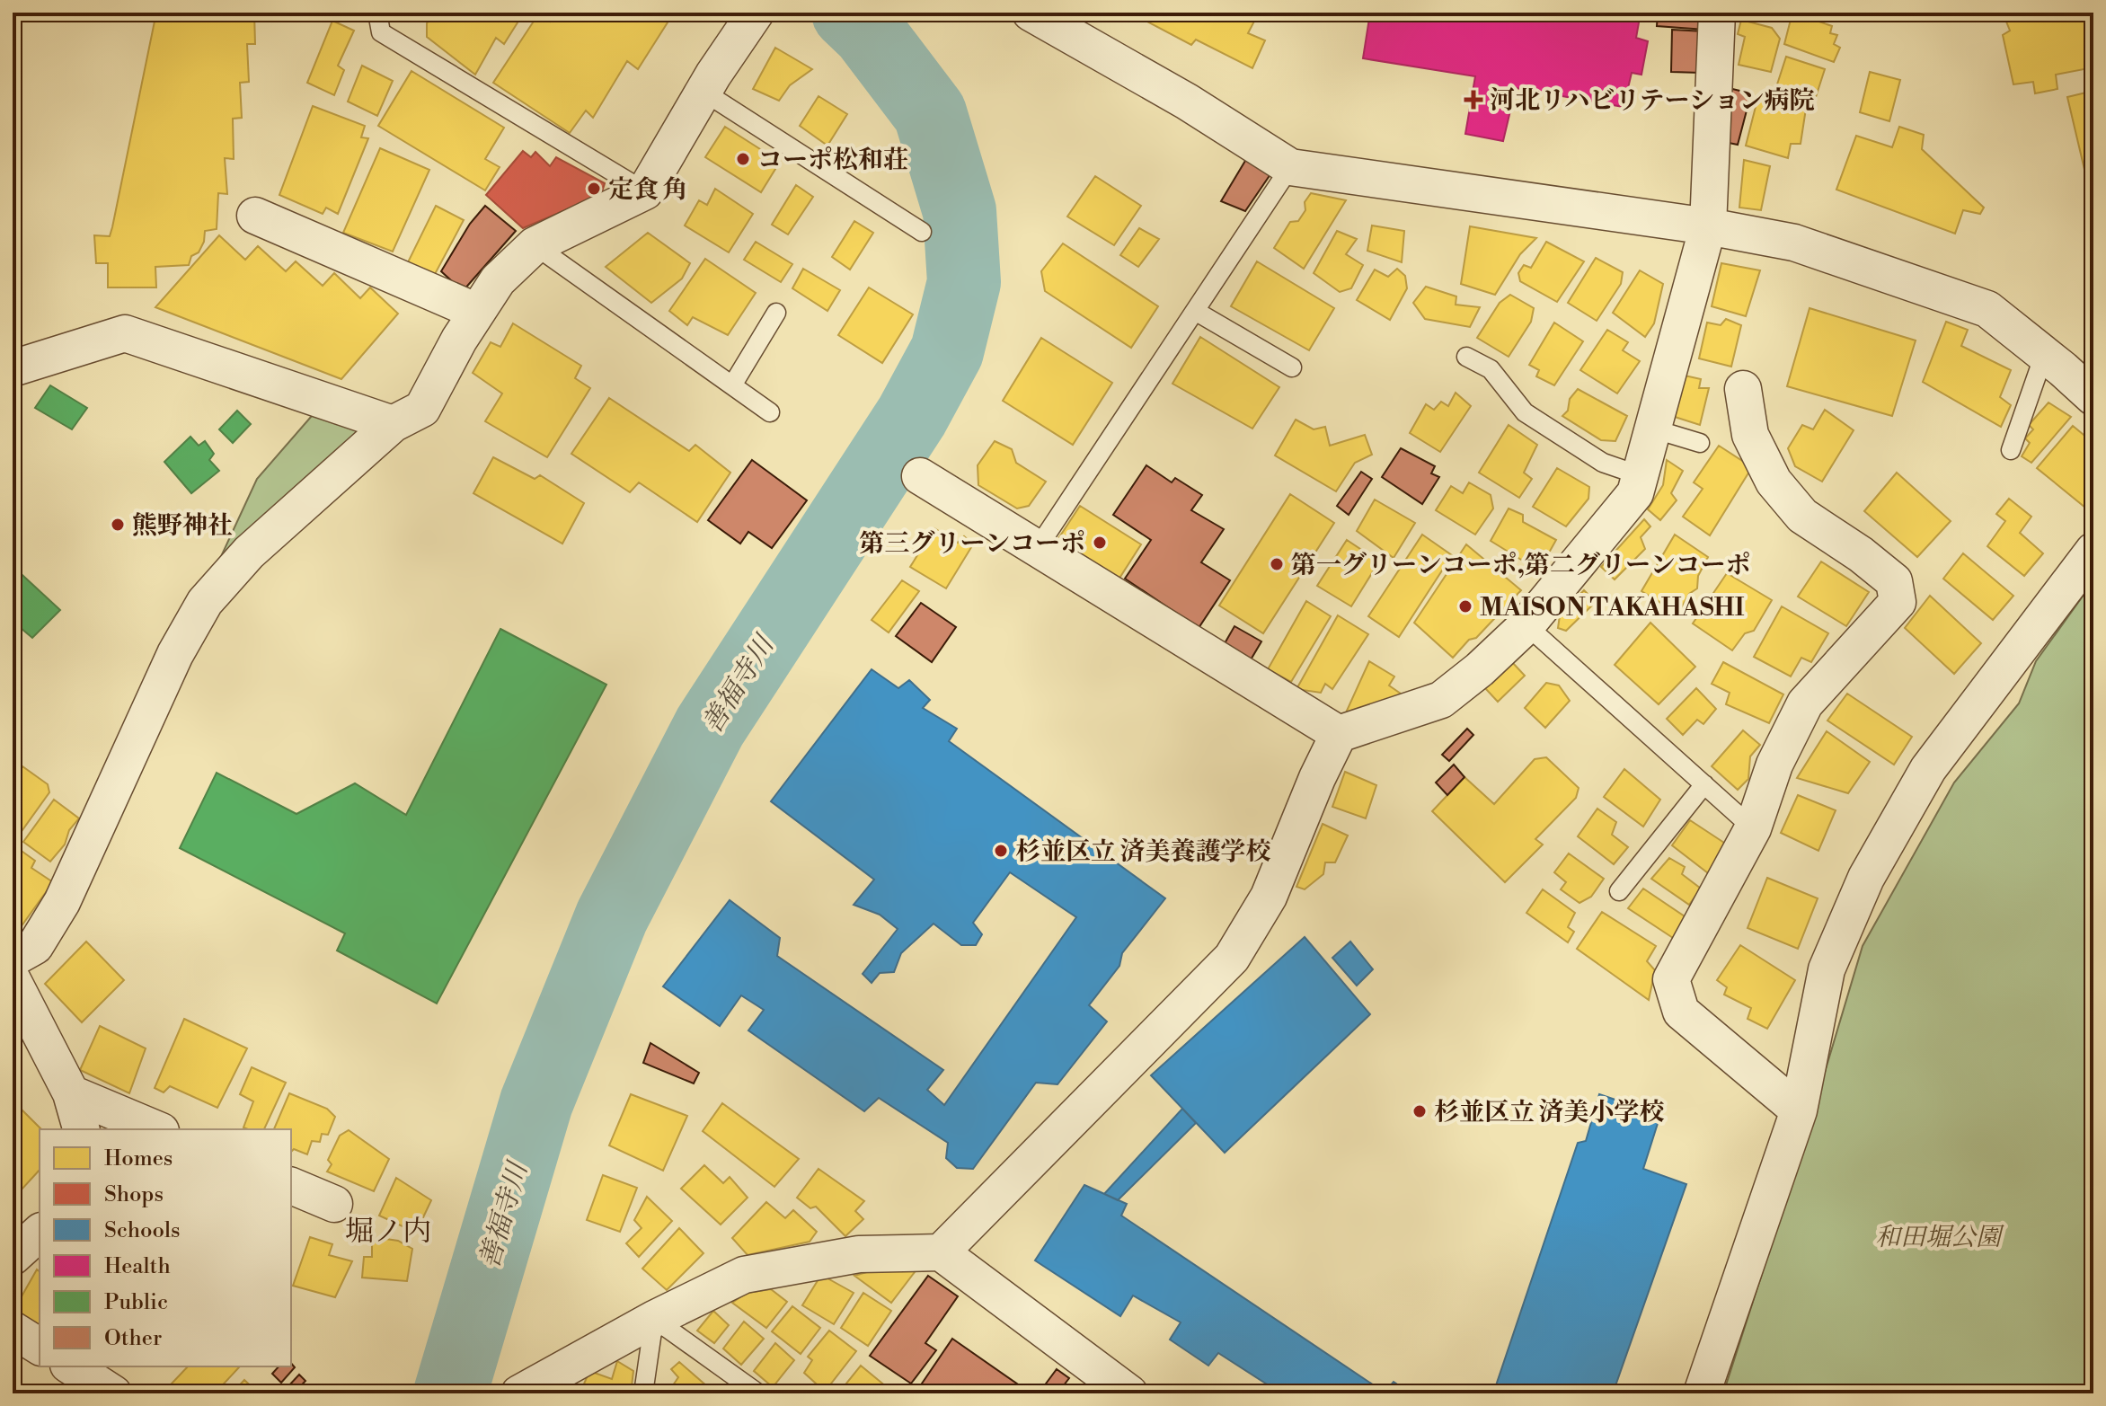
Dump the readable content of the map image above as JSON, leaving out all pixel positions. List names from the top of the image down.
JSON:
{
  "districts": ["堀ノ内"],
  "water": ["善福寺川"],
  "parks": ["和田堀公園"],
  "places": {
    "health": ["河北リハビリテーション病院"],
    "other": [
      "コーポ松和荘",
      "定食 角",
      "熊野神社",
      "第三グリーンコーポ",
      "第一グリーンコーポ,第二グリーンコーポ",
      "MAISON TAKAHASHI",
      "杉並区立 済美養護学校",
      "杉並区立 済美小学校"
    ]
  },
  "legend": [
    "Homes",
    "Shops",
    "Schools",
    "Health",
    "Public",
    "Other"
  ]
}
